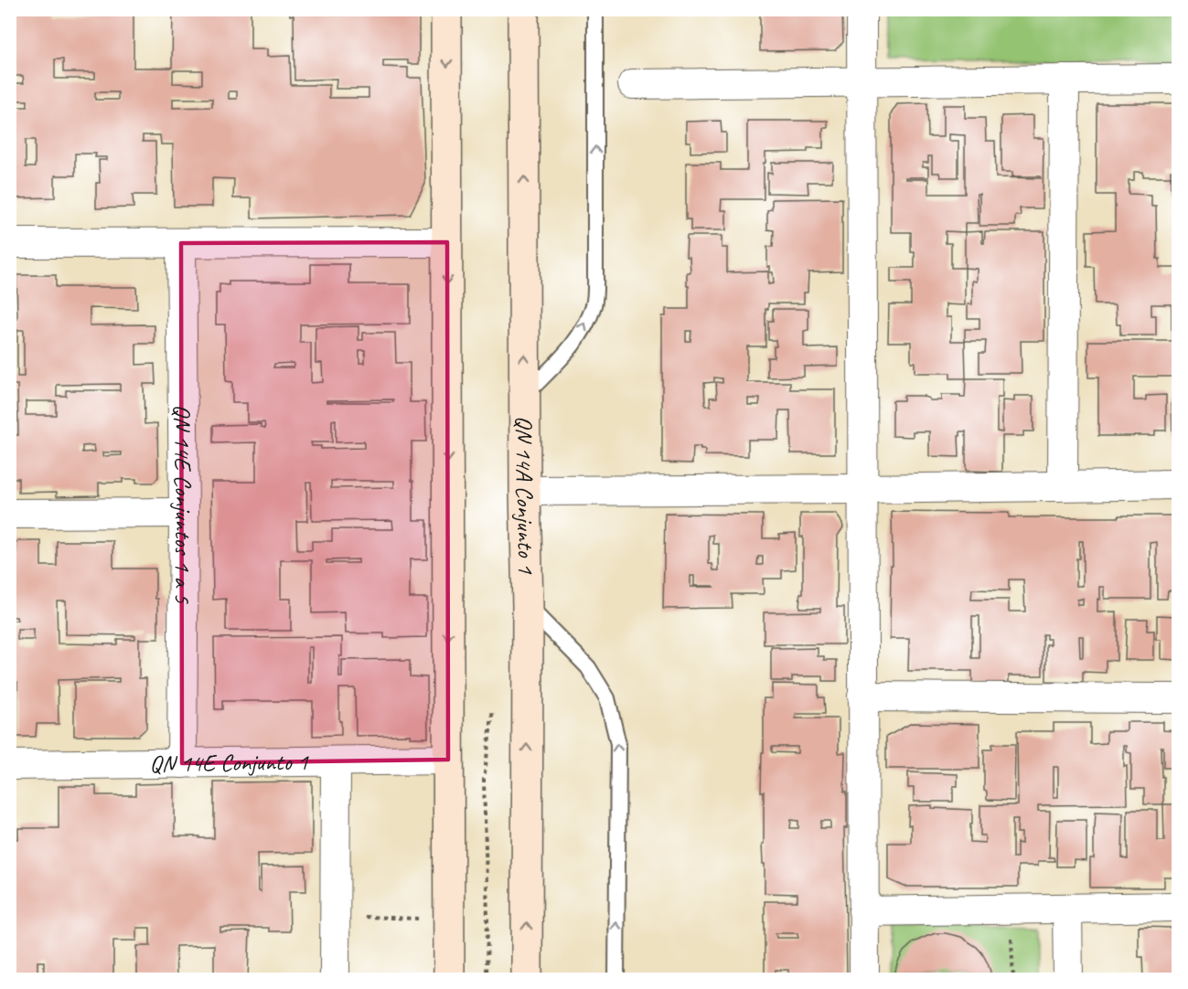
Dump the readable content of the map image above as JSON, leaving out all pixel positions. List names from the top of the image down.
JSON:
{
  "streets": {
    "main road": ["QN 14A Conjunto 1"],
    "street": ["QN 14E Conjuntos 1 a 5", "QN 14E Conjunto 1"]
  },
  "crossings": [
    ["QN 14E Conjuntos 1 a 5", "QN 14E Conjunto 1"]
  ]
}
